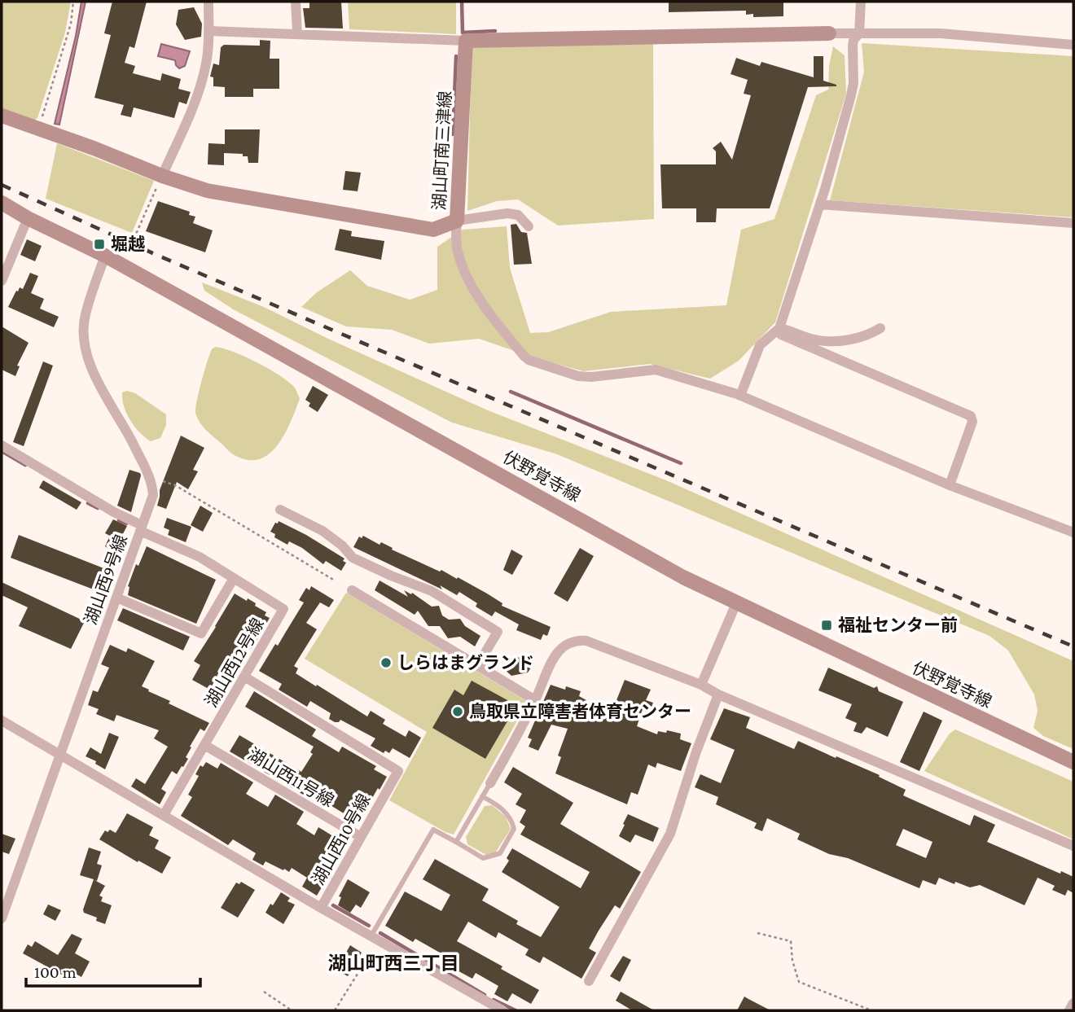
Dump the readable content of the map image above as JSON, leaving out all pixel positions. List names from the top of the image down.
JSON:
{
  "streets": {
    "main road": ["湖山町南三津線", "伏野覚寺線"],
    "street": [
      "湖山西9号線",
      "湖山西12号線",
      "湖山西11号線",
      "湖山西10号線"
    ]
  },
  "crossings": [
    ["湖山西9号線", "湖山西12号線"],
    ["湖山西9号線", "湖山西10号線"],
    ["湖山西12号線", "湖山西11号線"],
    ["湖山西12号線", "湖山西10号線"],
    ["湖山西11号線", "湖山西10号線"]
  ],
  "districts": ["湖山町西三丁目"],
  "places": {
    "transit": ["堀越", "福祉センター前"],
    "other": ["しらはまグランド", "鳥取県立障害者体育センター"]
  },
  "scale_bar": "100 m"
}
